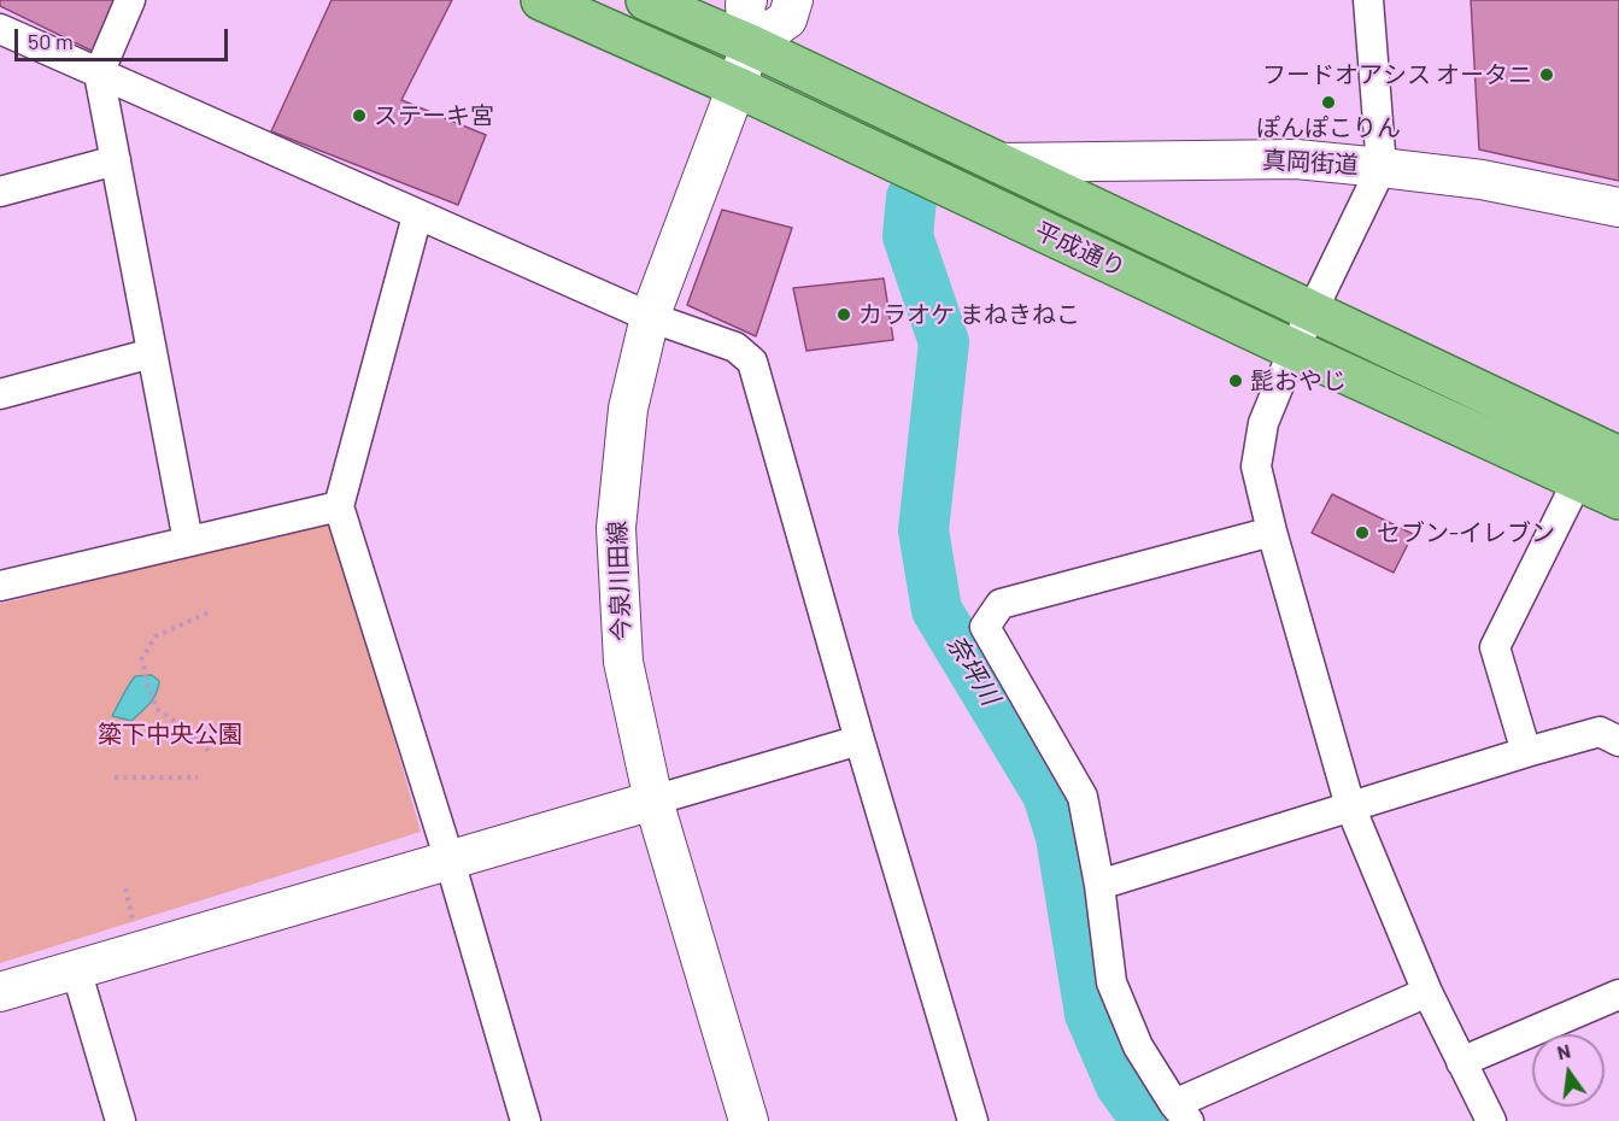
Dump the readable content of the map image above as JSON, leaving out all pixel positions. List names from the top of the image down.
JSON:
{
  "streets": {
    "main road": ["平成通り"],
    "street": ["真岡街道", "今泉川田線"]
  },
  "crossings": [
    ["真岡街道", "平成通り"],
    ["平成通り", "今泉川田線"]
  ],
  "water": ["奈坪川"],
  "parks": ["簗下中央公園"],
  "places": [
    "フードオアシス オータニ",
    "ぽんぽこりん",
    "ステーキ宮",
    "カラオケ まねきねこ",
    "髭おやじ",
    "セブン-イレブン"
  ],
  "scale_bar": "50 m",
  "north": "top"
}
